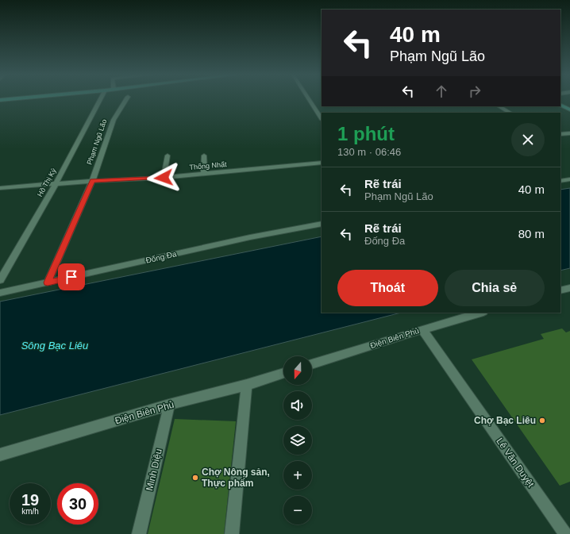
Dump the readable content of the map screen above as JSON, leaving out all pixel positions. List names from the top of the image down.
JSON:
{
  "streets": {
    "street": [
      "Phạm Ngũ Lão",
      "Thống Nhất",
      "Hồ Thị Kỷ",
      "Đống Đa",
      "Điện Biên Phủ",
      "Lê Văn Duyệt",
      "Minh Diệu"
    ]
  },
  "crossings": [
    ["Phạm Ngũ Lão", "Thống Nhất"],
    ["Phạm Ngũ Lão", "Đống Đa"],
    ["Thống Nhất", "Hồ Thị Kỷ"],
    ["Điện Biên Phủ", "Lê Văn Duyệt"],
    ["Điện Biên Phủ", "Minh Diệu"]
  ],
  "water": ["Sông Bạc Liêu"],
  "places": ["Chợ Bạc Liêu", "Chợ Nông sản, Thực phẩm"],
  "north": "bottom",
  "page": {
    "turn": ["40 m", "Phạm Ngũ Lão"],
    "heading": ["1 phút", "130 m · 06:46"],
    "list": [
      {
        "name": "Rẽ trái",
        "note": "Phạm Ngũ Lão",
        "value": "40 m"
      },
      {
        "name": "Rẽ trái",
        "note": "Đống Đa",
        "value": "80 m"
      }
    ],
    "buttons": ["Thoát", "Chia sẻ"],
    "map_buttons": ["+", "−"],
    "speed": "19 km/h",
    "limit": "30"
  }
}
